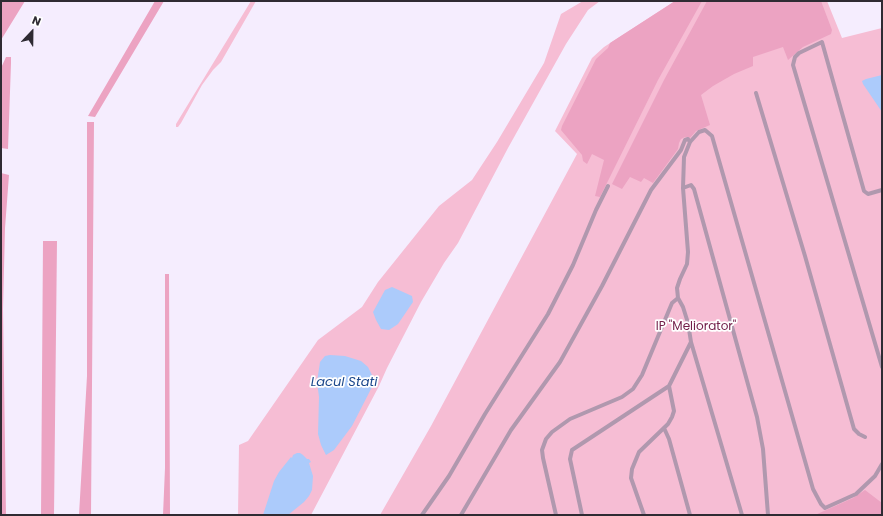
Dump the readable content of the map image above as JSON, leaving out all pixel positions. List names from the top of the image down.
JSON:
{
  "water": ["Lacul Stati"],
  "parks": ["IP \"Meliorator\""],
  "north": "top"
}
